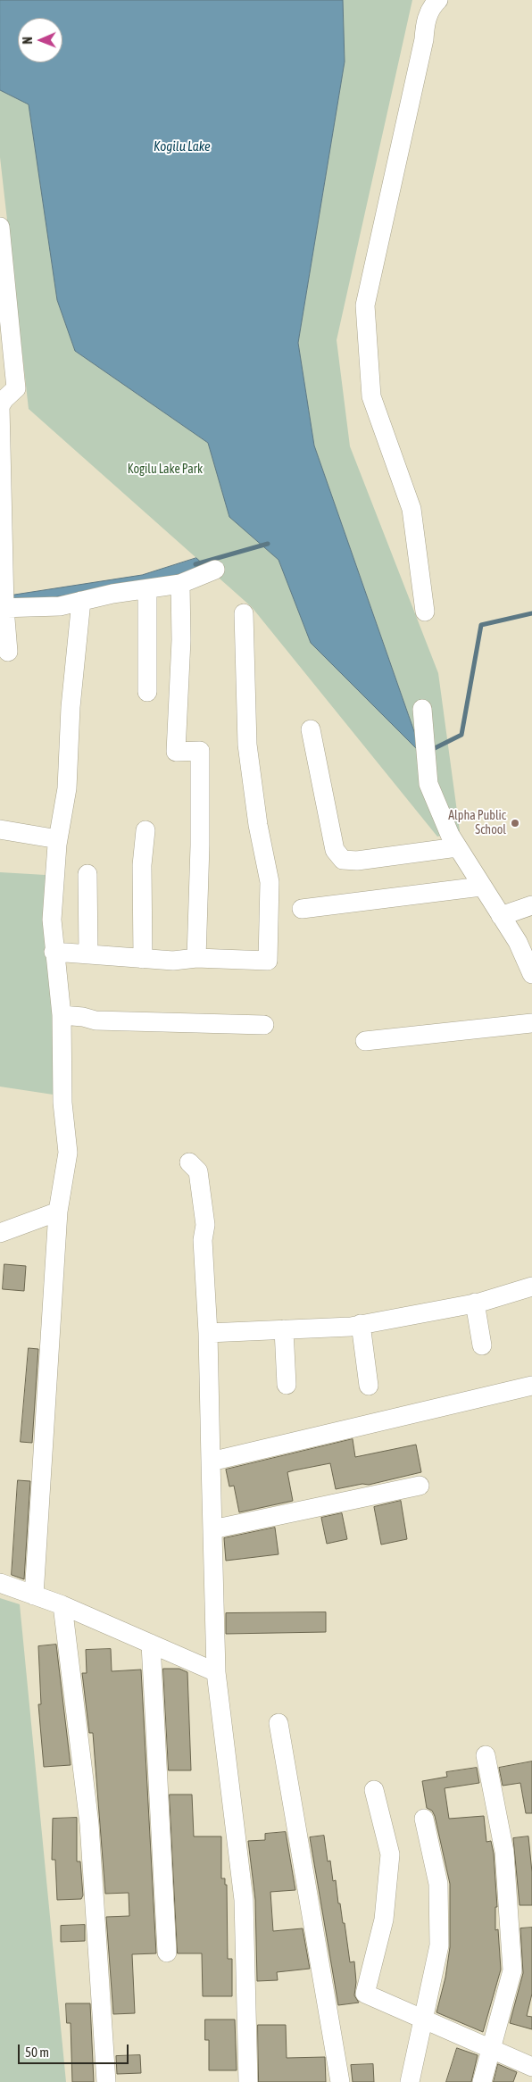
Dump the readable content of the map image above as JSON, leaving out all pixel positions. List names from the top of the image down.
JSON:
{
  "water": ["Kogilu Lake"],
  "parks": ["Kogilu Lake Park"],
  "places": ["Alpha Public School"],
  "scale_bar": "50 m",
  "north": "left"
}
